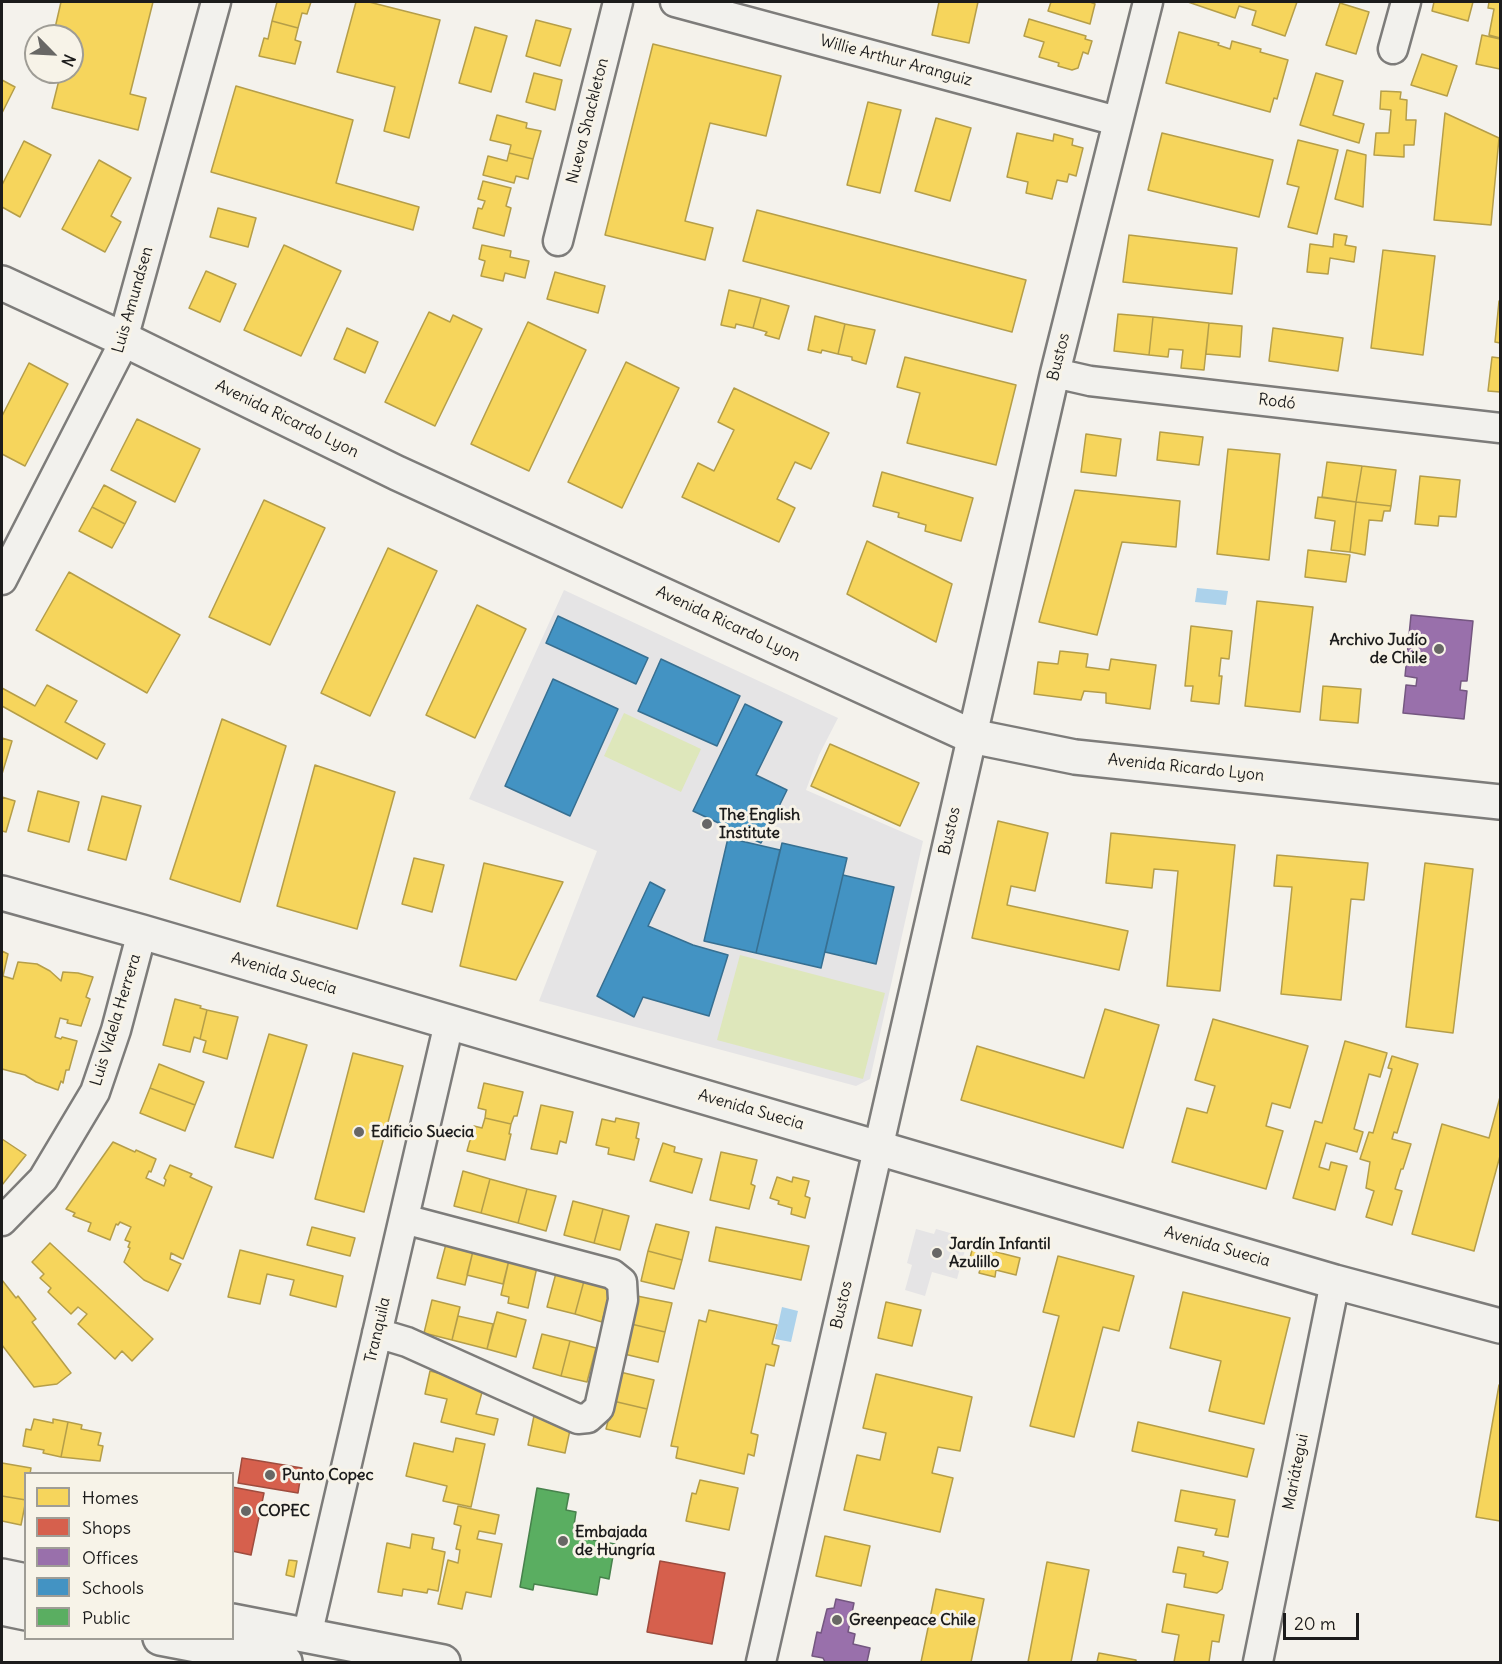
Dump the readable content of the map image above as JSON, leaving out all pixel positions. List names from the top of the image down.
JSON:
{
  "streets": {
    "street": [
      "Willie Arthur Aranguiz",
      "Nueva Shackleton",
      "Luis Amundsen",
      "Bustos",
      "Rodó",
      "Avenida Ricardo Lyon",
      "Avenida Suecia",
      "Luis Videla Herrera",
      "Tranquila",
      "Mariátegui"
    ]
  },
  "crossings": [
    ["Willie Arthur Aranguiz", "Bustos"],
    ["Luis Amundsen", "Avenida Ricardo Lyon"],
    ["Bustos", "Rodó"],
    ["Bustos", "Avenida Ricardo Lyon"],
    ["Bustos", "Avenida Suecia"],
    ["Avenida Suecia", "Luis Videla Herrera"],
    ["Avenida Suecia", "Tranquila"],
    ["Avenida Suecia", "Mariátegui"]
  ],
  "places": [
    "Archivo Judío de Chile",
    "The English Institute",
    "Edificio Suecia",
    "Jardín Infantil Azulillo",
    "Punto Copec",
    "COPEC",
    "Embajada de Hungría",
    "Greenpeace Chile"
  ],
  "legend": [
    "Homes",
    "Shops",
    "Offices",
    "Schools",
    "Public"
  ],
  "scale_bar": "20 m",
  "north": "bottom right"
}
